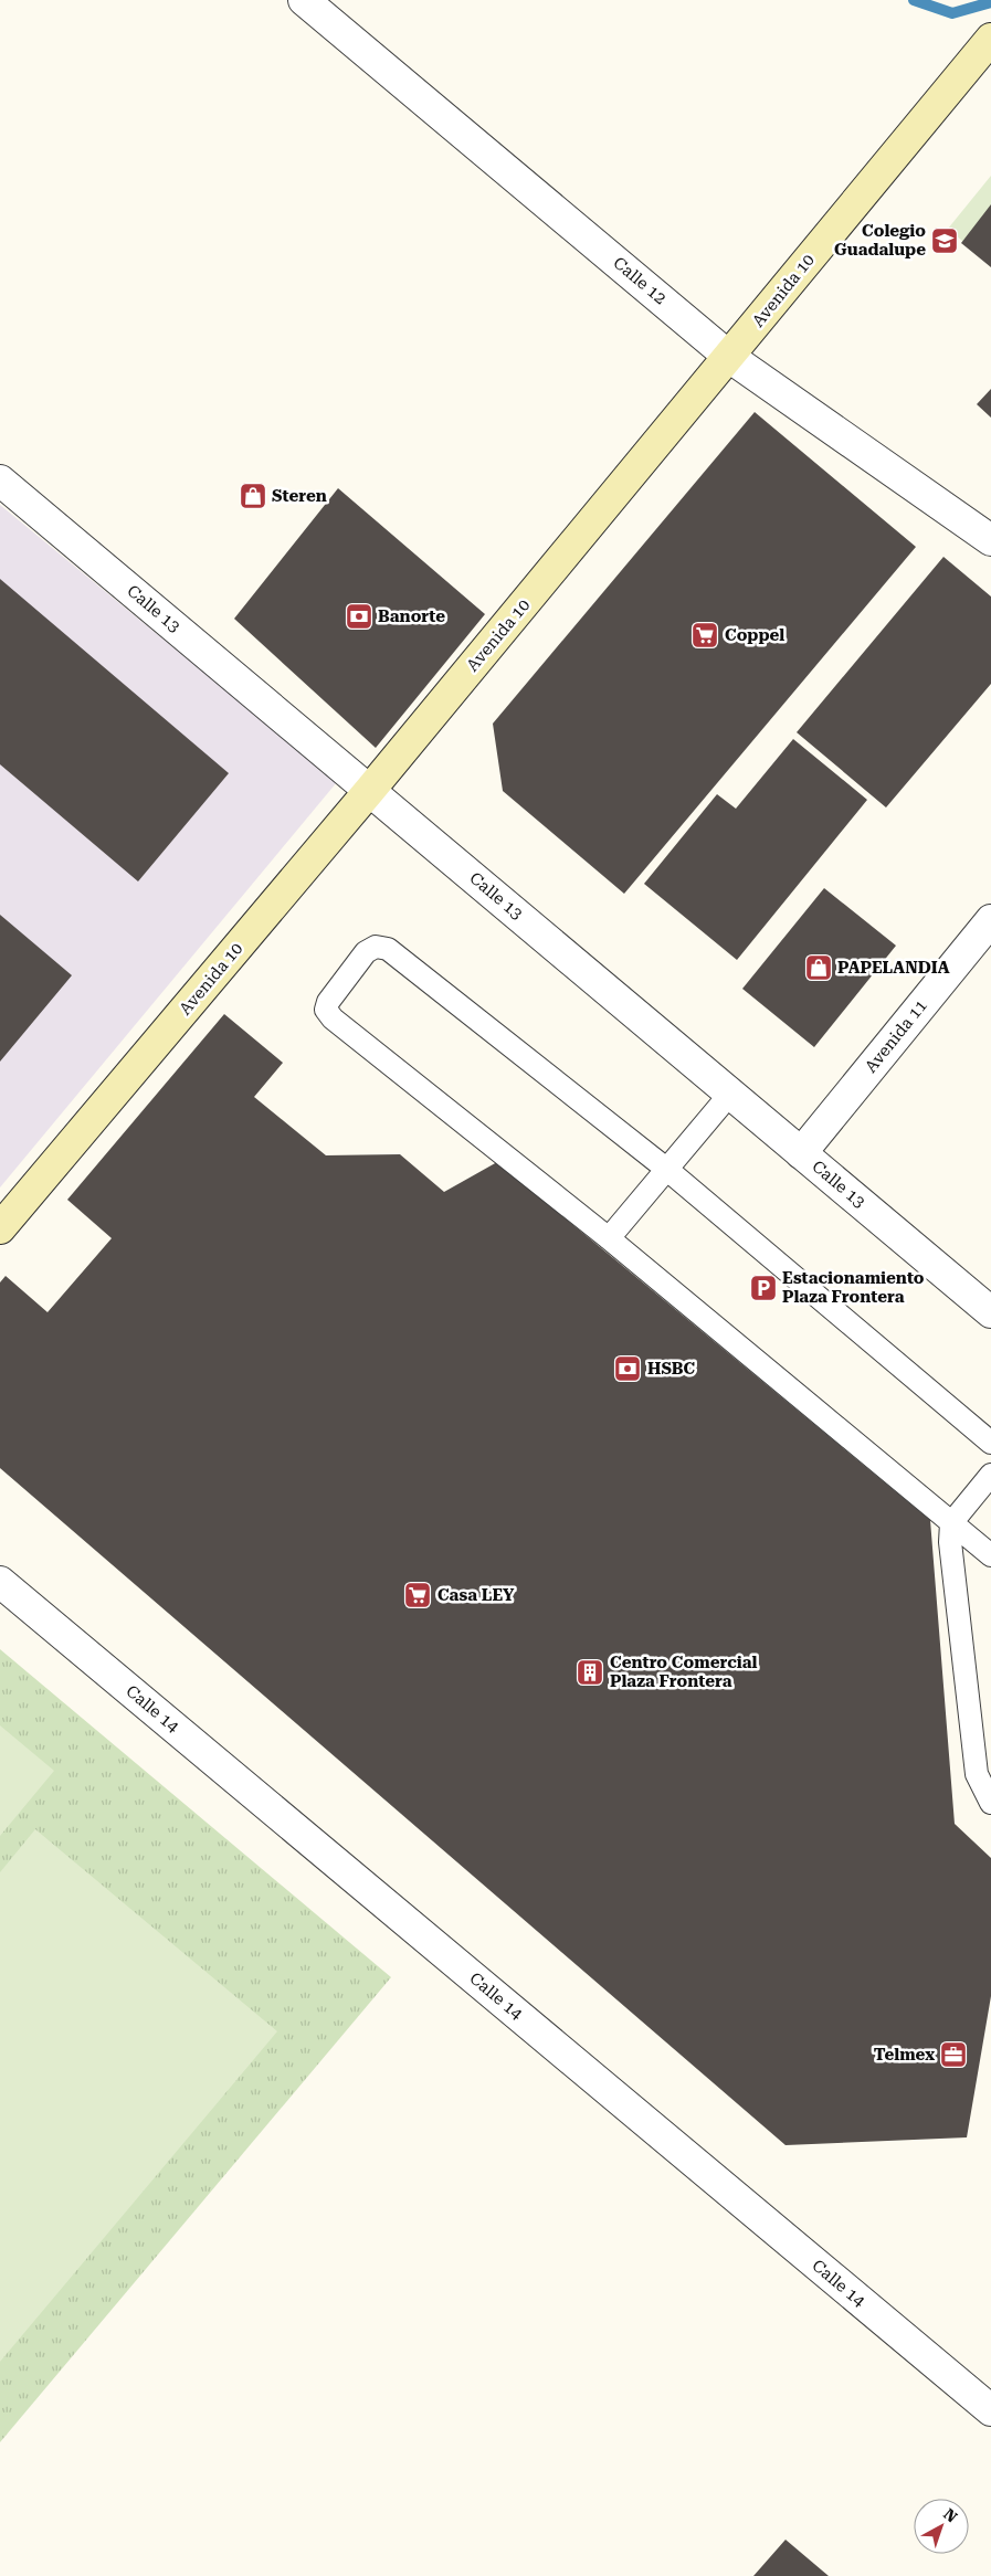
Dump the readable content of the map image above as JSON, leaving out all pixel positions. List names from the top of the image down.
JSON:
{
  "streets": {
    "main road": ["Avenida 10"],
    "street": [
      "Calle 12",
      "Calle 13",
      "Avenida 11",
      "Calle 14"
    ]
  },
  "crossings": [
    ["Calle 12", "Avenida 10"],
    ["Avenida 10", "Calle 13"],
    ["Calle 13", "Avenida 11"]
  ],
  "places": {
    "school or university": ["Colegio Guadalupe"],
    "shop": ["Steren", "PAPELANDIA"],
    "bank": ["Banorte", "HSBC"],
    "supermarket": ["Coppel", "Casa LEY"],
    "parking": ["Estacionamiento Plaza Frontera"],
    "building": ["Centro Comercial Plaza Frontera"],
    "office": ["Telmex"]
  },
  "north": "top right"
}
